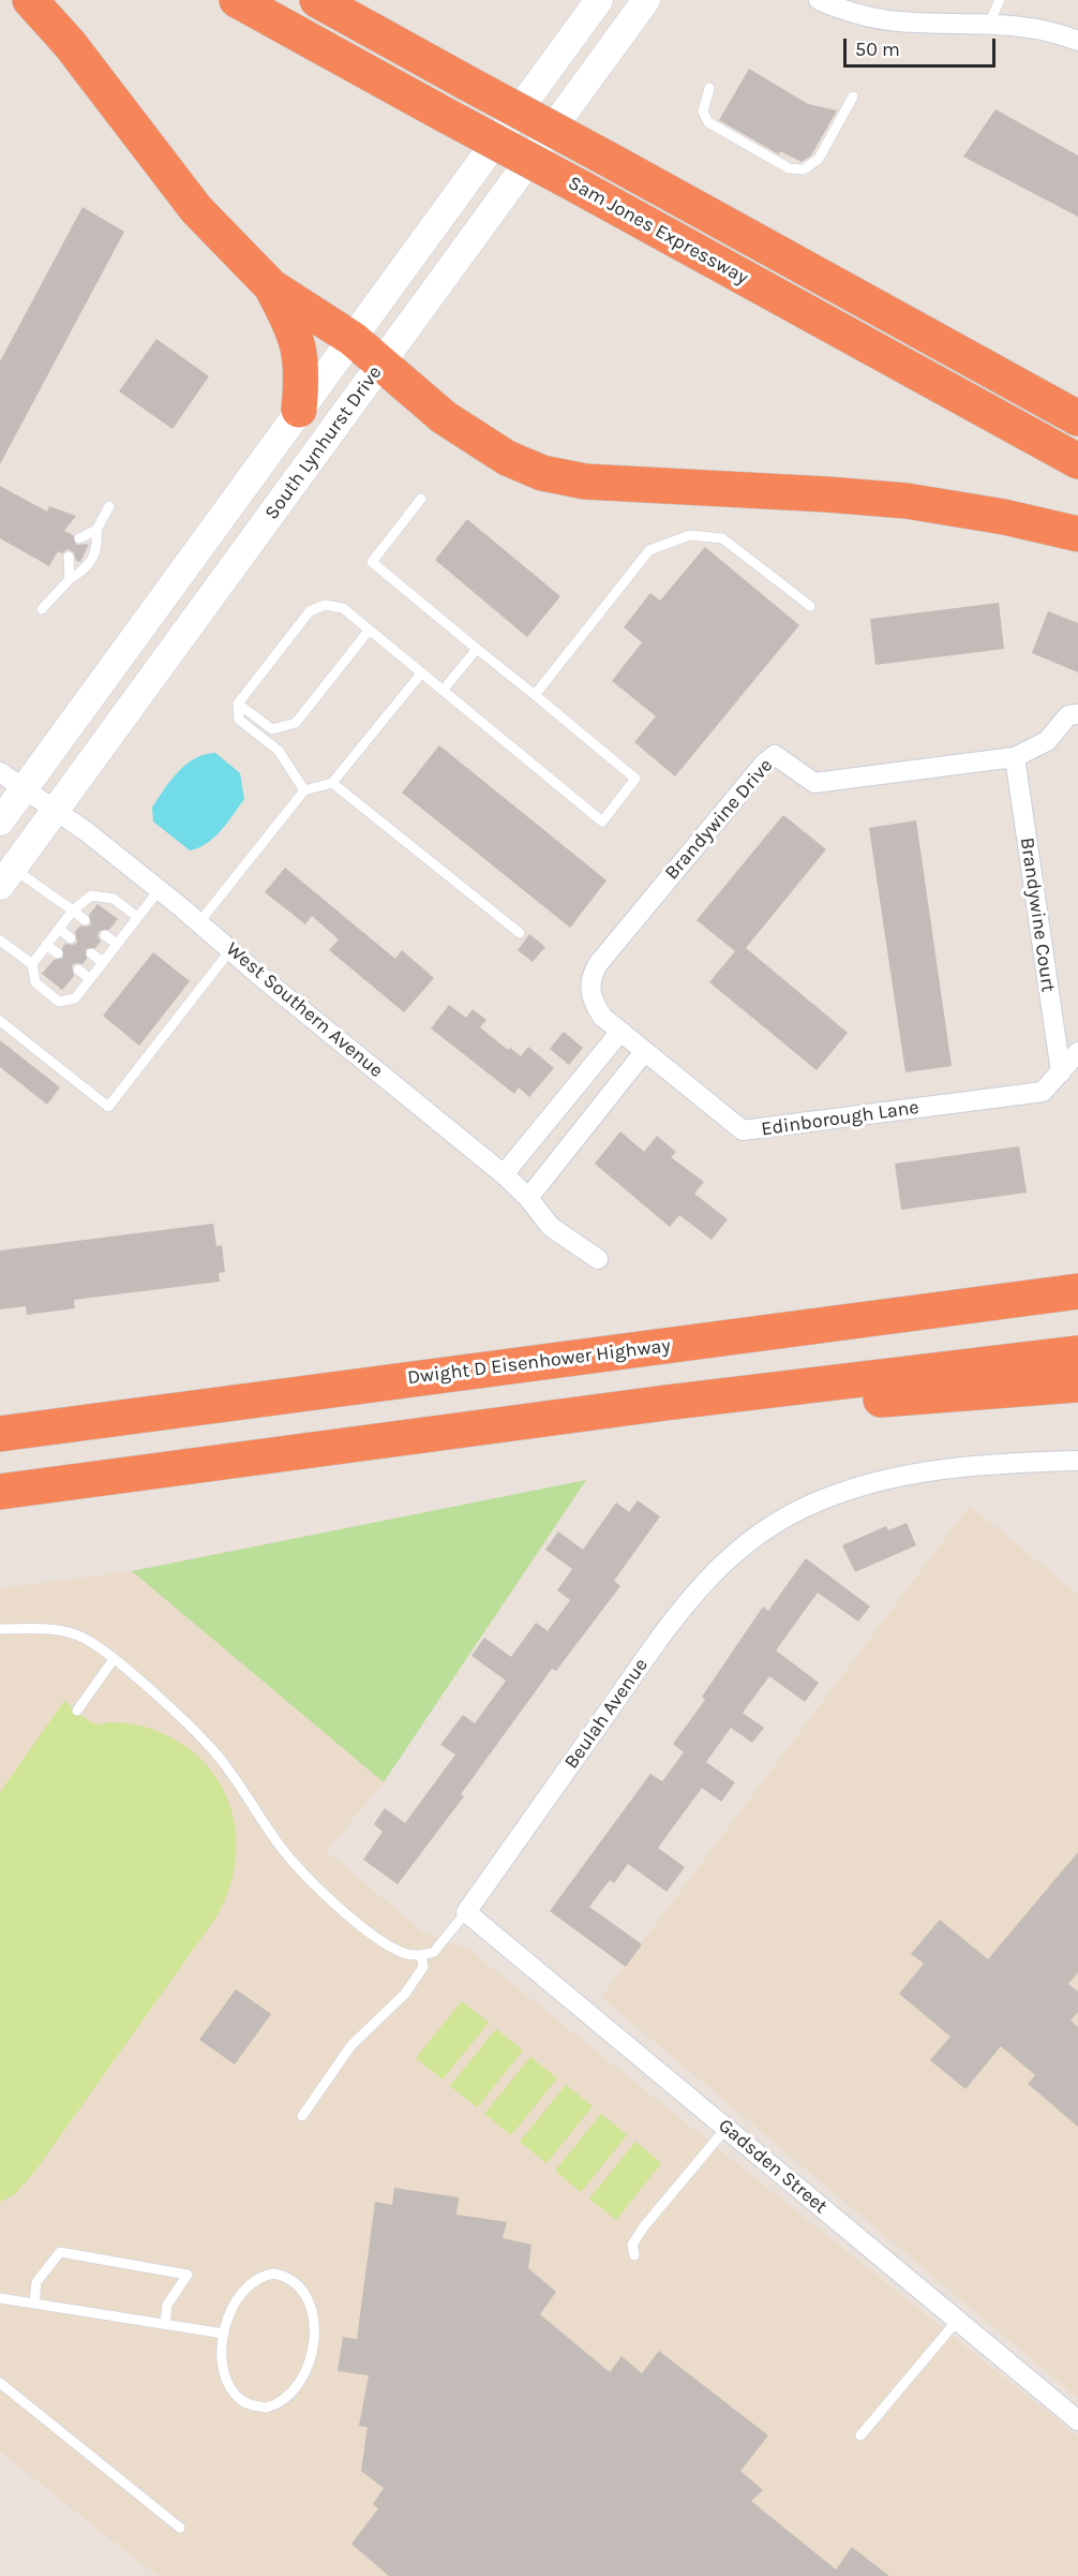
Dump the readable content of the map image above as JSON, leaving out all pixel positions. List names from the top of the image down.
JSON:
{
  "streets": {
    "highway": ["Sam Jones Expressway", "Dwight D Eisenhower Highway"],
    "main road": ["South Lynhurst Drive"],
    "street": [
      "Brandywine Drive",
      "Brandywine Court",
      "West Southern Avenue",
      "Edinborough Lane",
      "Beulah Avenue",
      "Gadsden Street"
    ]
  },
  "crossings": [
    ["South Lynhurst Drive", "West Southern Avenue"],
    ["Brandywine Drive", "Brandywine Court"],
    ["Brandywine Drive", "Edinborough Lane"],
    ["Brandywine Court", "Edinborough Lane"],
    ["Beulah Avenue", "Gadsden Street"]
  ],
  "scale_bar": "50 m"
}
